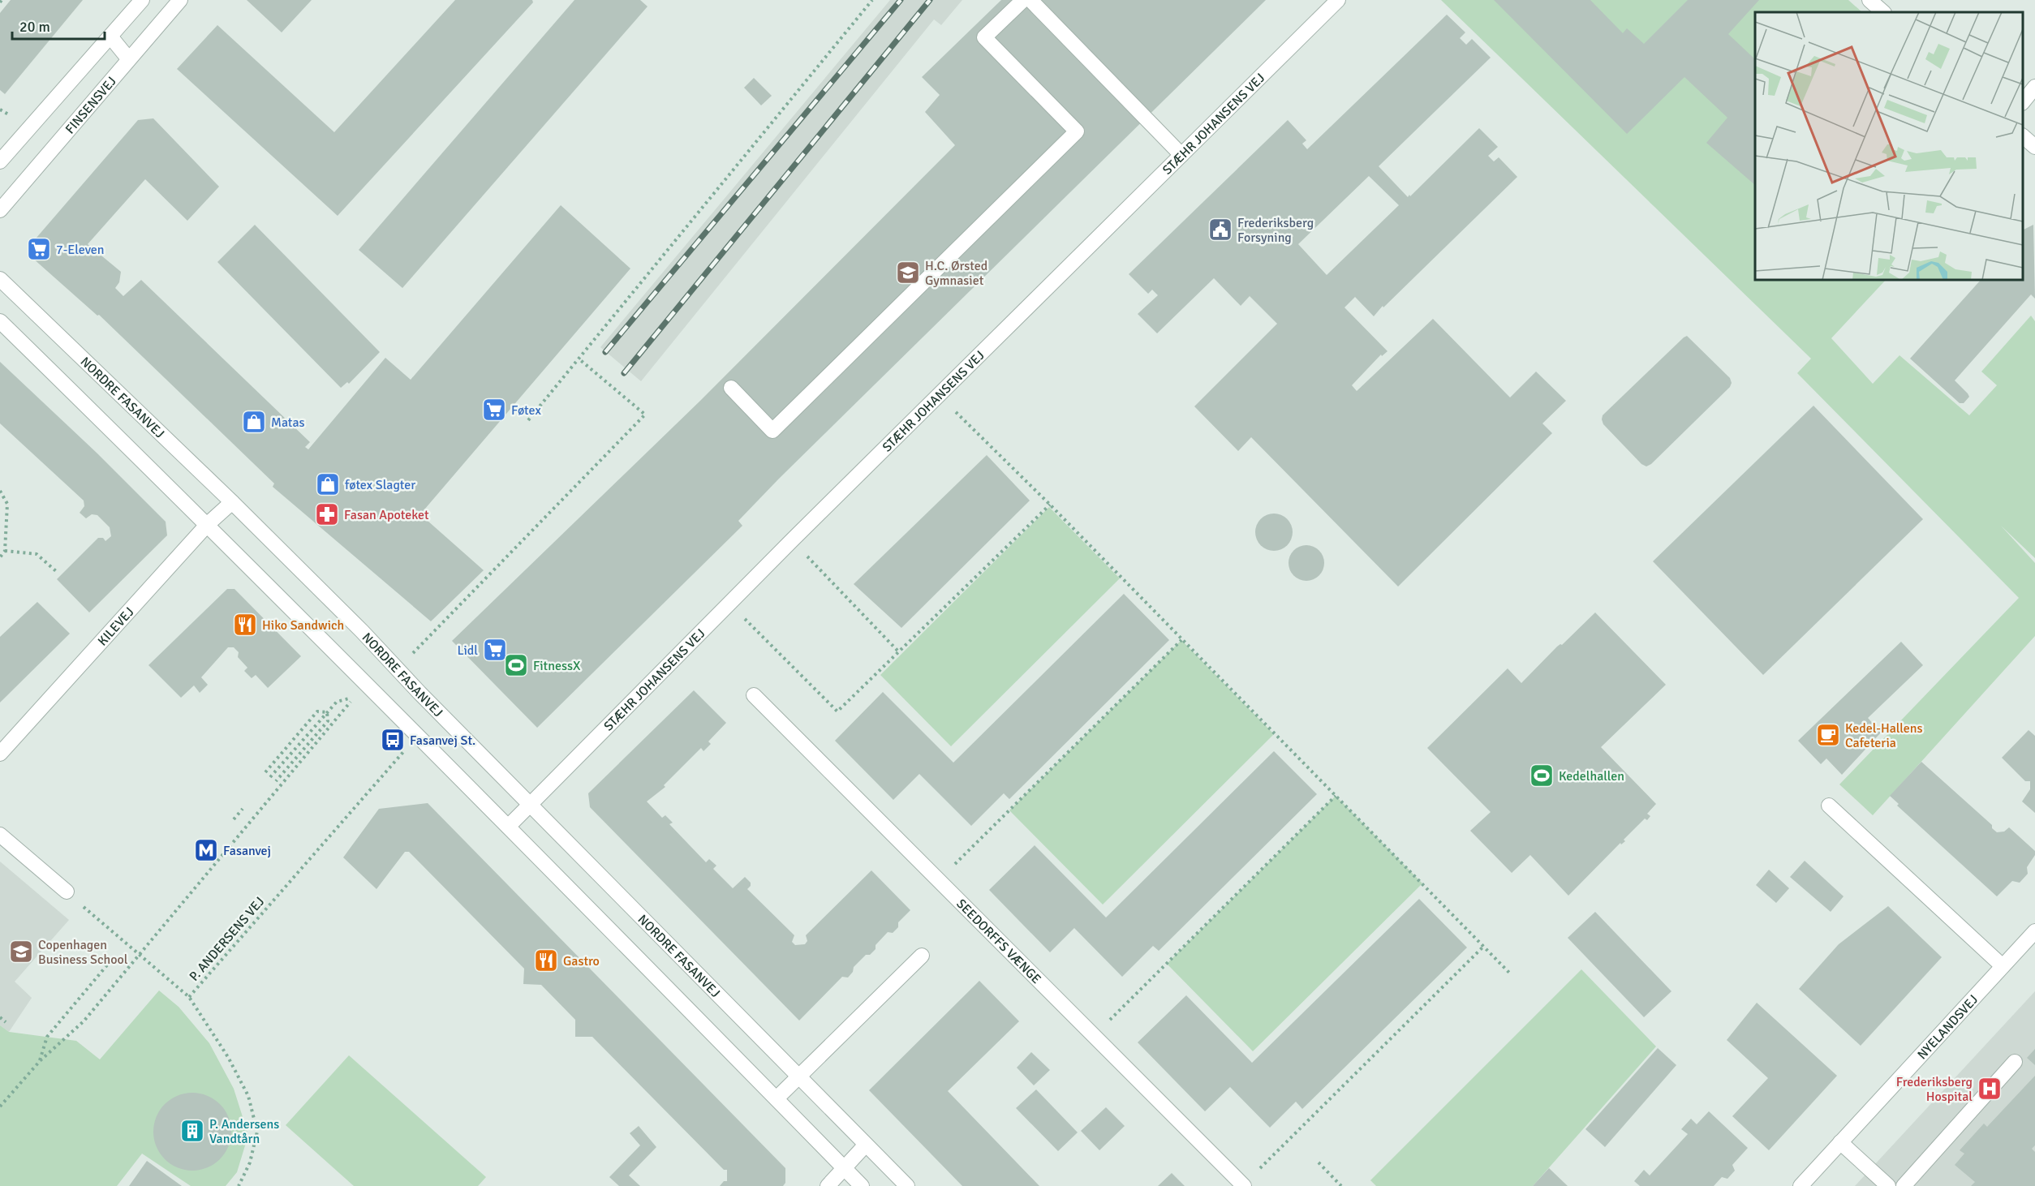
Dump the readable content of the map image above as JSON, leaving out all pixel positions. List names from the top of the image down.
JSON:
{
  "streets": {
    "street": [
      "FINSENSVEJ",
      "STÆHR JOHANSENS VEJ",
      "NORDRE FASANVEJ",
      "KILEVEJ",
      "SEEDORFFS VÆNGE",
      "NYELANDSVEJ"
    ],
    "path": ["P. ANDERSENS VEJ"]
  },
  "crossings": [
    ["STÆHR JOHANSENS VEJ", "NORDRE FASANVEJ"],
    ["NORDRE FASANVEJ", "KILEVEJ"]
  ],
  "places": {
    "public building": ["Frederiksberg Forsyning"],
    "supermarket": ["7-Eleven", "Føtex", "Lidl"],
    "school or university": ["H.C. Ørsted Gymnasiet", "Copenhagen Business School"],
    "shop": ["Matas", "føtex Slagter"],
    "pharmacy": ["Fasan Apoteket"],
    "restaurant": ["Hiko Sandwich", "Gastro"],
    "sports": ["FitnessX", "Kedelhallen"],
    "cafe": ["Kedel-Hallens Cafeteria"],
    "bus stop": ["Fasanvej St."],
    "metro station": ["Fasanvej"],
    "hospital": ["Frederiksberg Hospital"],
    "building": ["P. Andersens Vandtårn"]
  },
  "scale_bar": "20 m"
}
